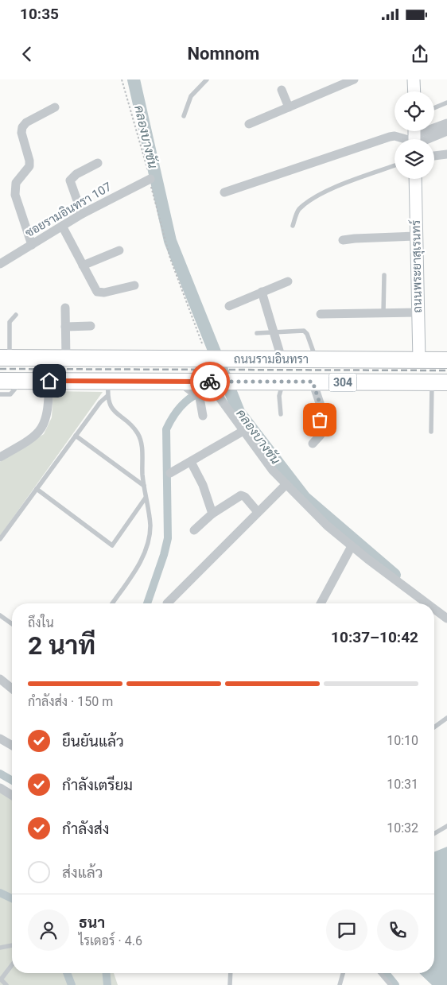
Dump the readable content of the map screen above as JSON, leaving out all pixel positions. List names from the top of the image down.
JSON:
{
  "streets": {
    "highway": ["ถนนรามอินทรา", "304"],
    "street": ["ซอยรามอินทรา 107", "ถนนพระยาสุเรนทร์"]
  },
  "crossings": [
    ["ถนนพระยาสุเรนทร์", "ถนนรามอินทรา"]
  ],
  "water": ["คลองบางชัน"],
  "page": {
    "status": "10:35",
    "header": "Nomnom",
    "heading": ["2 นาที", "ถึงใน", "10:37–10:42"],
    "panel": ["ธนา", "ไรเดอร์ · 4.6"],
    "bar": "กำลังส่ง · 150 m",
    "list": [
      ["ยืนยันแล้ว", "10:10"],
      ["กำลังเตรียม", "10:31"],
      ["กำลังส่ง", "10:32"],
      "ส่งแล้ว"
    ]
  }
}
